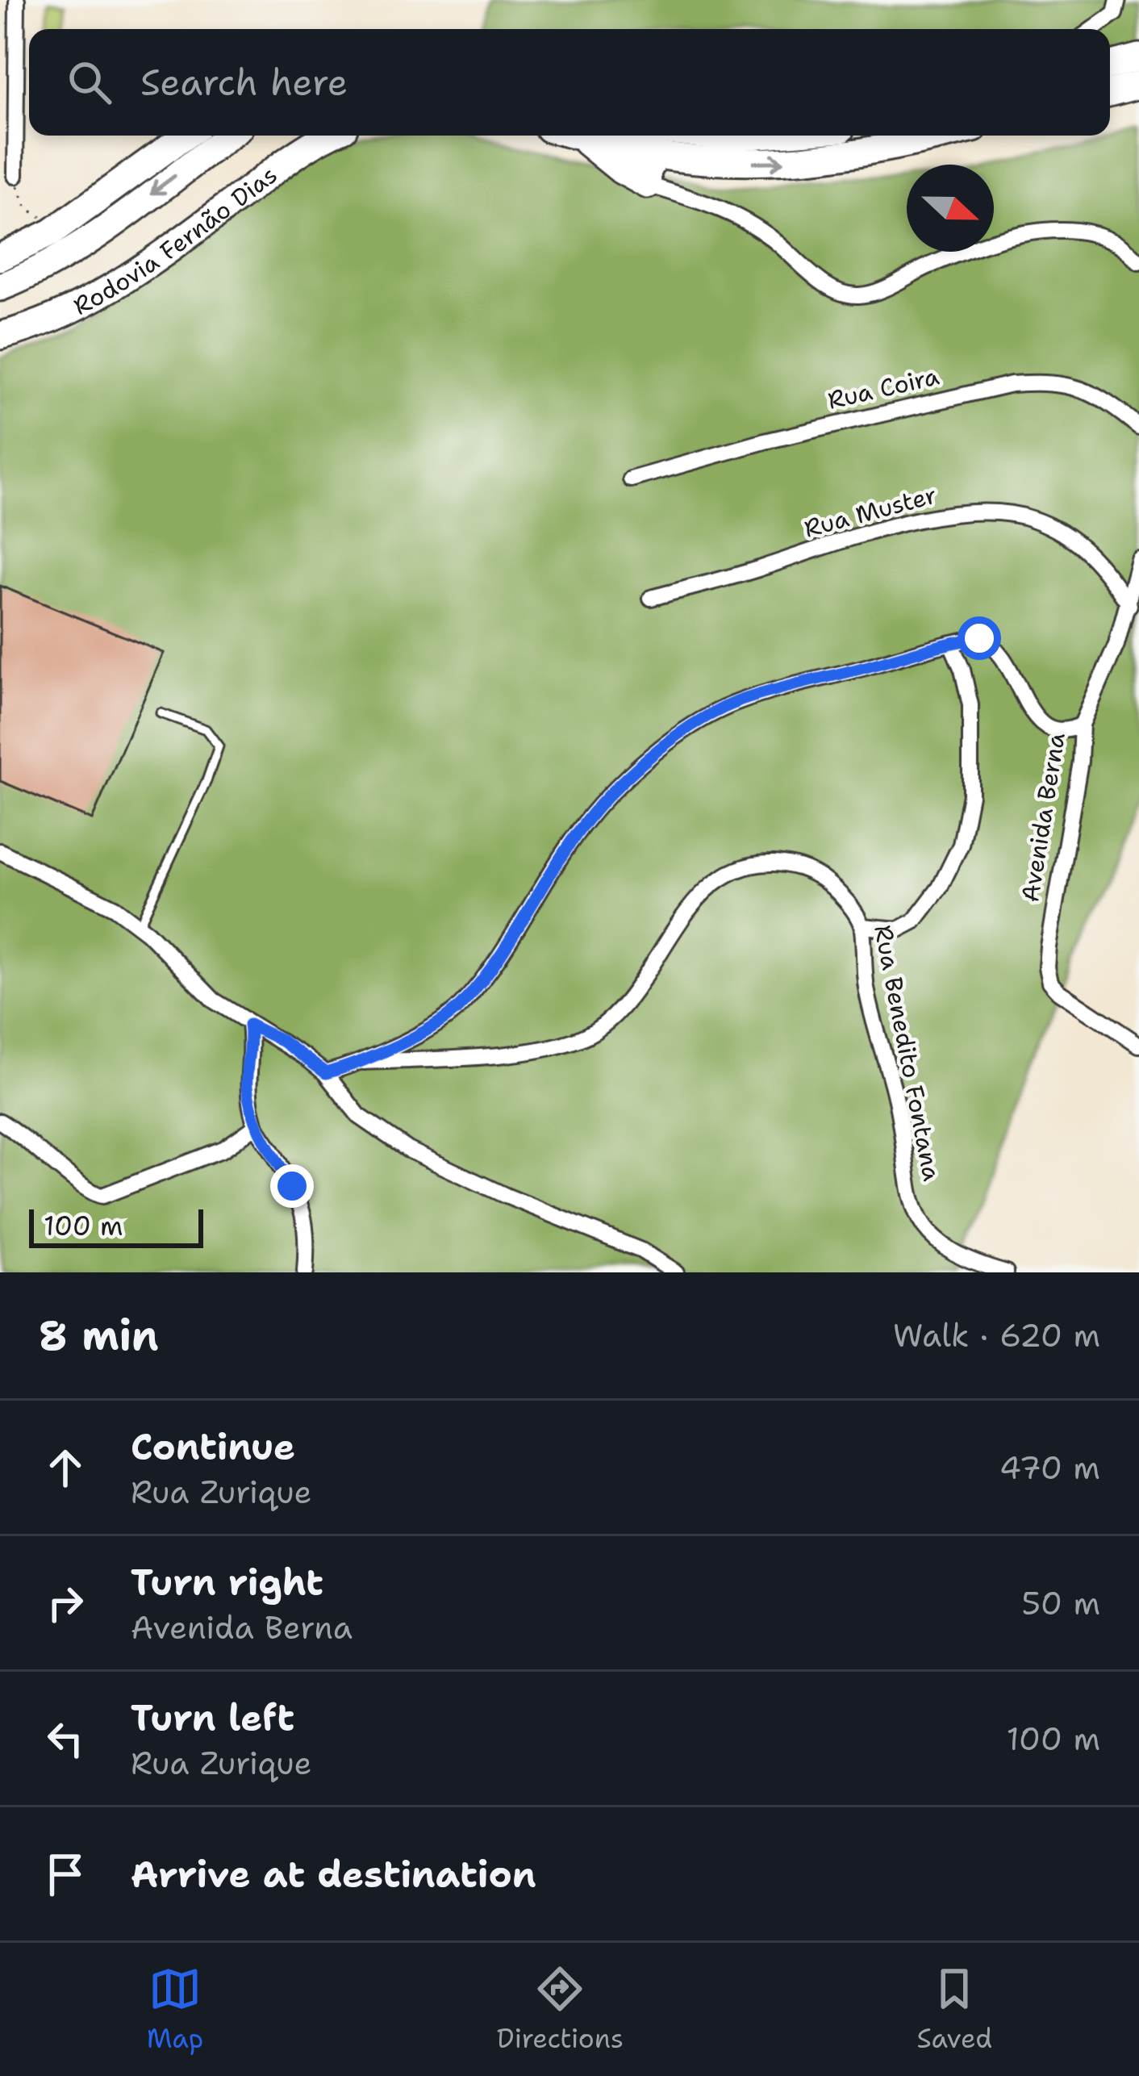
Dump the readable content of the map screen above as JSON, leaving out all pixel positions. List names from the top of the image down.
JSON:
{
  "streets": {
    "highway": ["Rodovia Fernão Dias"],
    "street": [
      "Rua Coira",
      "Rua Muster",
      "Avenida Berna",
      "Rua Benedito Fontana"
    ]
  },
  "crossings": [
    ["Rua Muster", "Avenida Berna"]
  ],
  "scale_bar": "100 m",
  "north": "right",
  "page": {
    "search": "Search here",
    "scale": "100 m",
    "heading": ["8 min", "Walk · 620 m"],
    "list": [
      ["Continue", "Rua Zurique", "470 m"],
      ["Turn right", "Avenida Berna", "50 m"],
      ["Turn left", "Rua Zurique", "100 m"],
      "Arrive at destination"
    ],
    "nav": ["Map", "Directions", "Saved"]
  }
}
